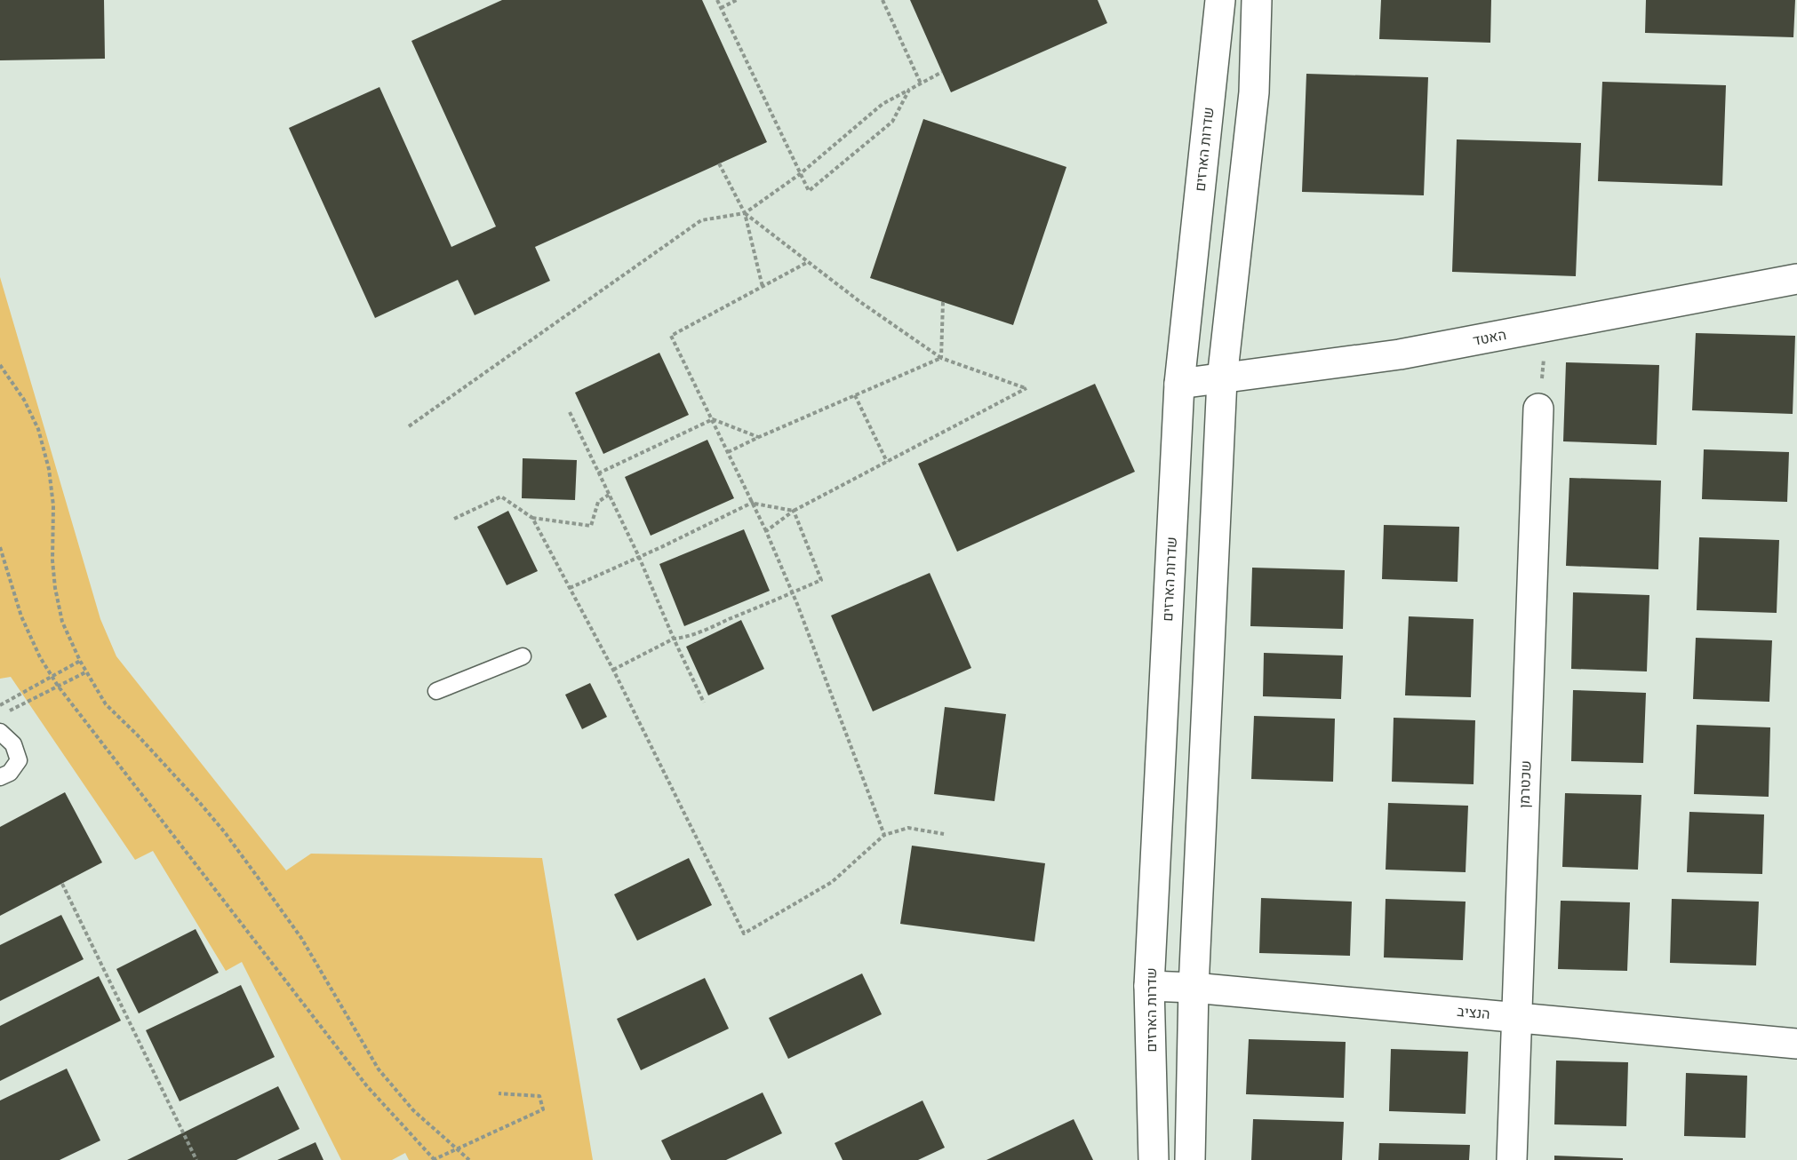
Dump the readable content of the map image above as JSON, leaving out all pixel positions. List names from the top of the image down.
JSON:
{
  "streets": {
    "street": [
      "שדרות הארזים",
      "האטד",
      "שכטרמן",
      "הנציב"
    ]
  },
  "crossings": [
    ["שדרות הארזים", "האטד"],
    ["שדרות הארזים", "הנציב"],
    ["שכטרמן", "הנציב"]
  ]
}
